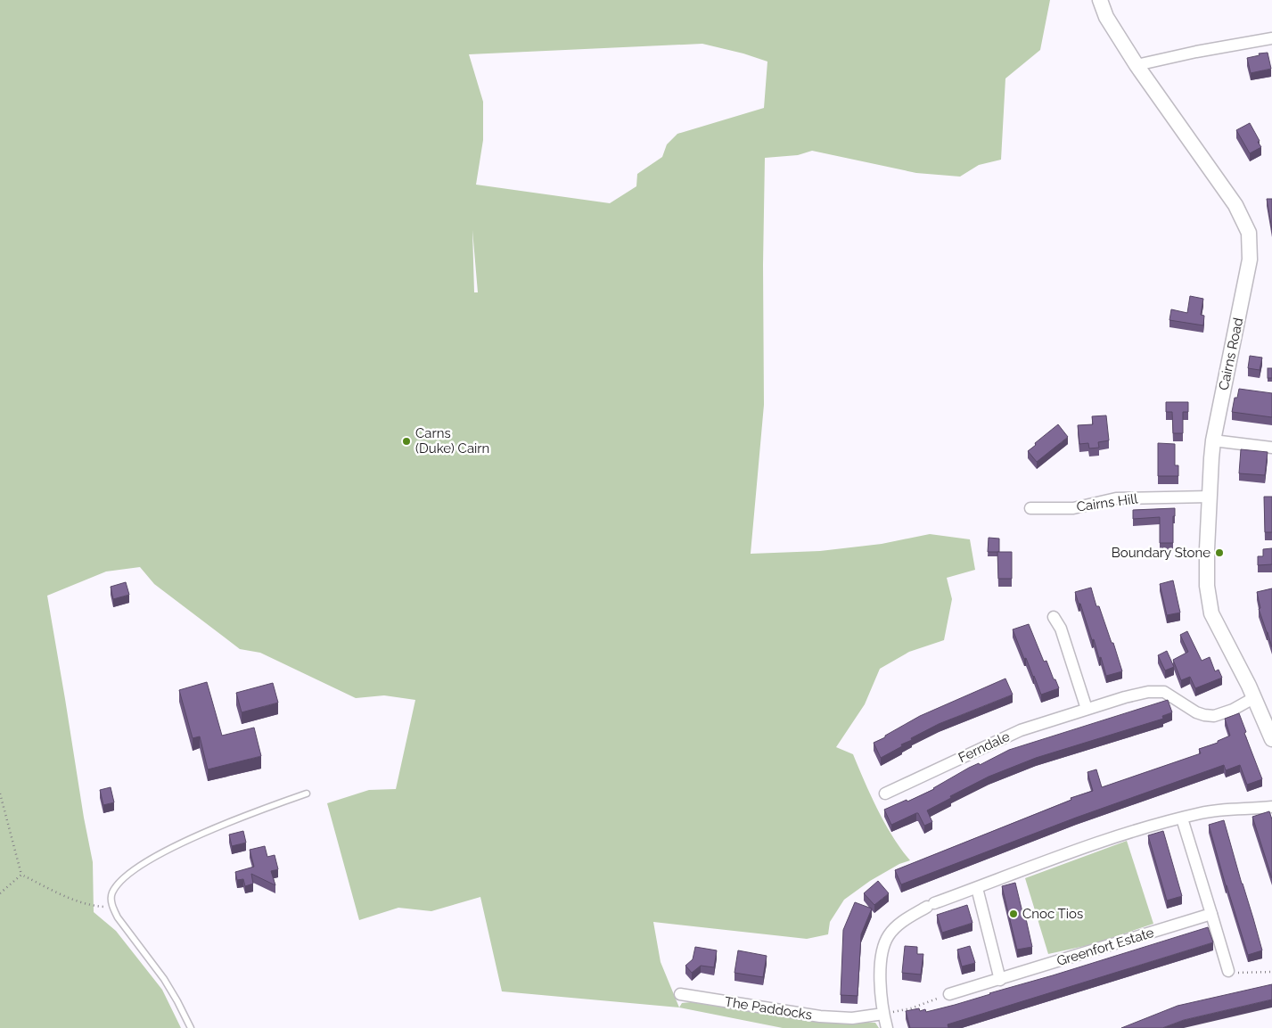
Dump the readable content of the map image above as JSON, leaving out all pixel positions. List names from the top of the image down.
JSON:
{
  "streets": {
    "street": [
      "Cairns Road",
      "Cairns Hill",
      "Ferndale",
      "Greenfort Estate",
      "The Paddocks"
    ]
  },
  "crossings": [
    ["Cairns Road", "Cairns Hill"],
    ["Cairns Road", "Ferndale"]
  ],
  "places": ["Carns (Duke) Cairn", "Boundary Stone", "Cnoc Tios"]
}
